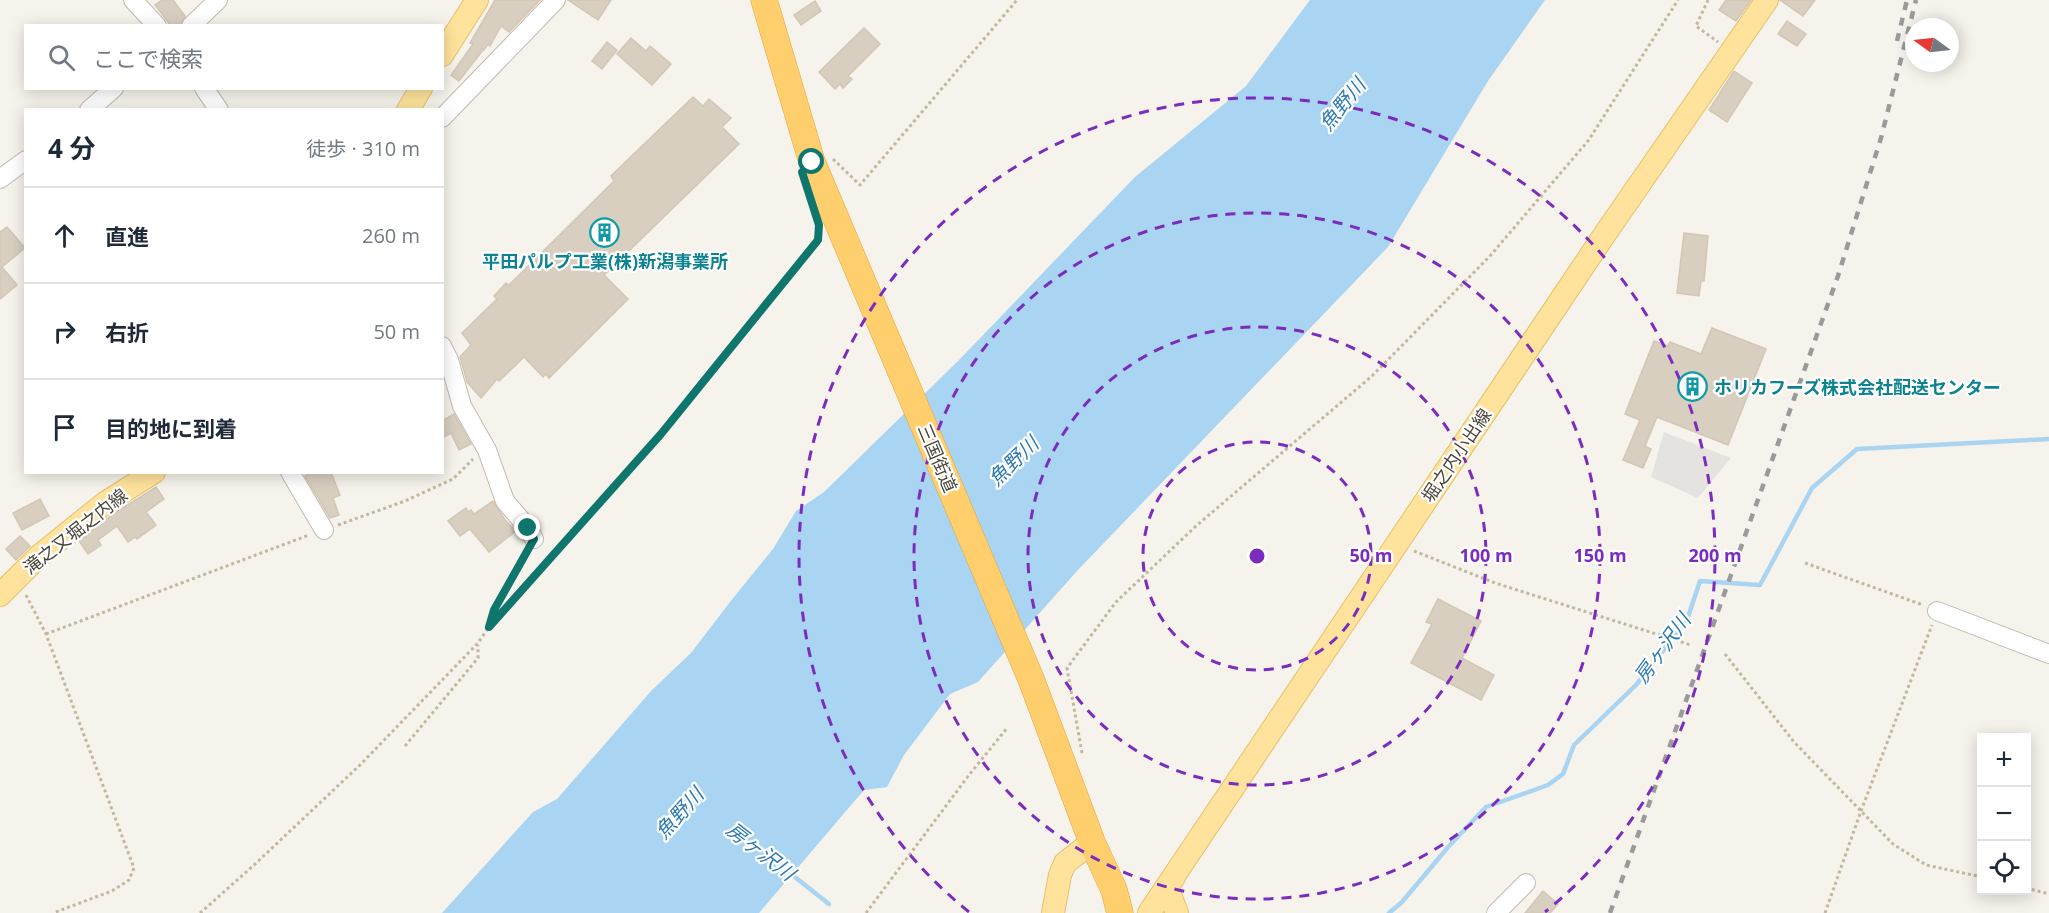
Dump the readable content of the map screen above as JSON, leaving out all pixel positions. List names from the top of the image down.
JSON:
{
  "streets": {
    "highway": ["三国街道"],
    "main road": ["堀之内小出線", "滝之又堀之内線"]
  },
  "water": ["魚野川", "房ヶ沢川"],
  "places": {
    "building": ["平田パルプ工業(株)新潟事業所", "ホリカフーズ株式会社配送センター"]
  },
  "north": "left",
  "page": {
    "search": "ここで検索",
    "heading": ["4 分", "徒歩 · 310 m"],
    "list": [
      ["直進", "260 m"],
      ["右折", "50 m"],
      "目的地に到着"
    ],
    "map_buttons": ["+", "−"]
  },
  "rings": [
    "50 m",
    "100 m",
    "150 m",
    "200 m"
  ]
}
